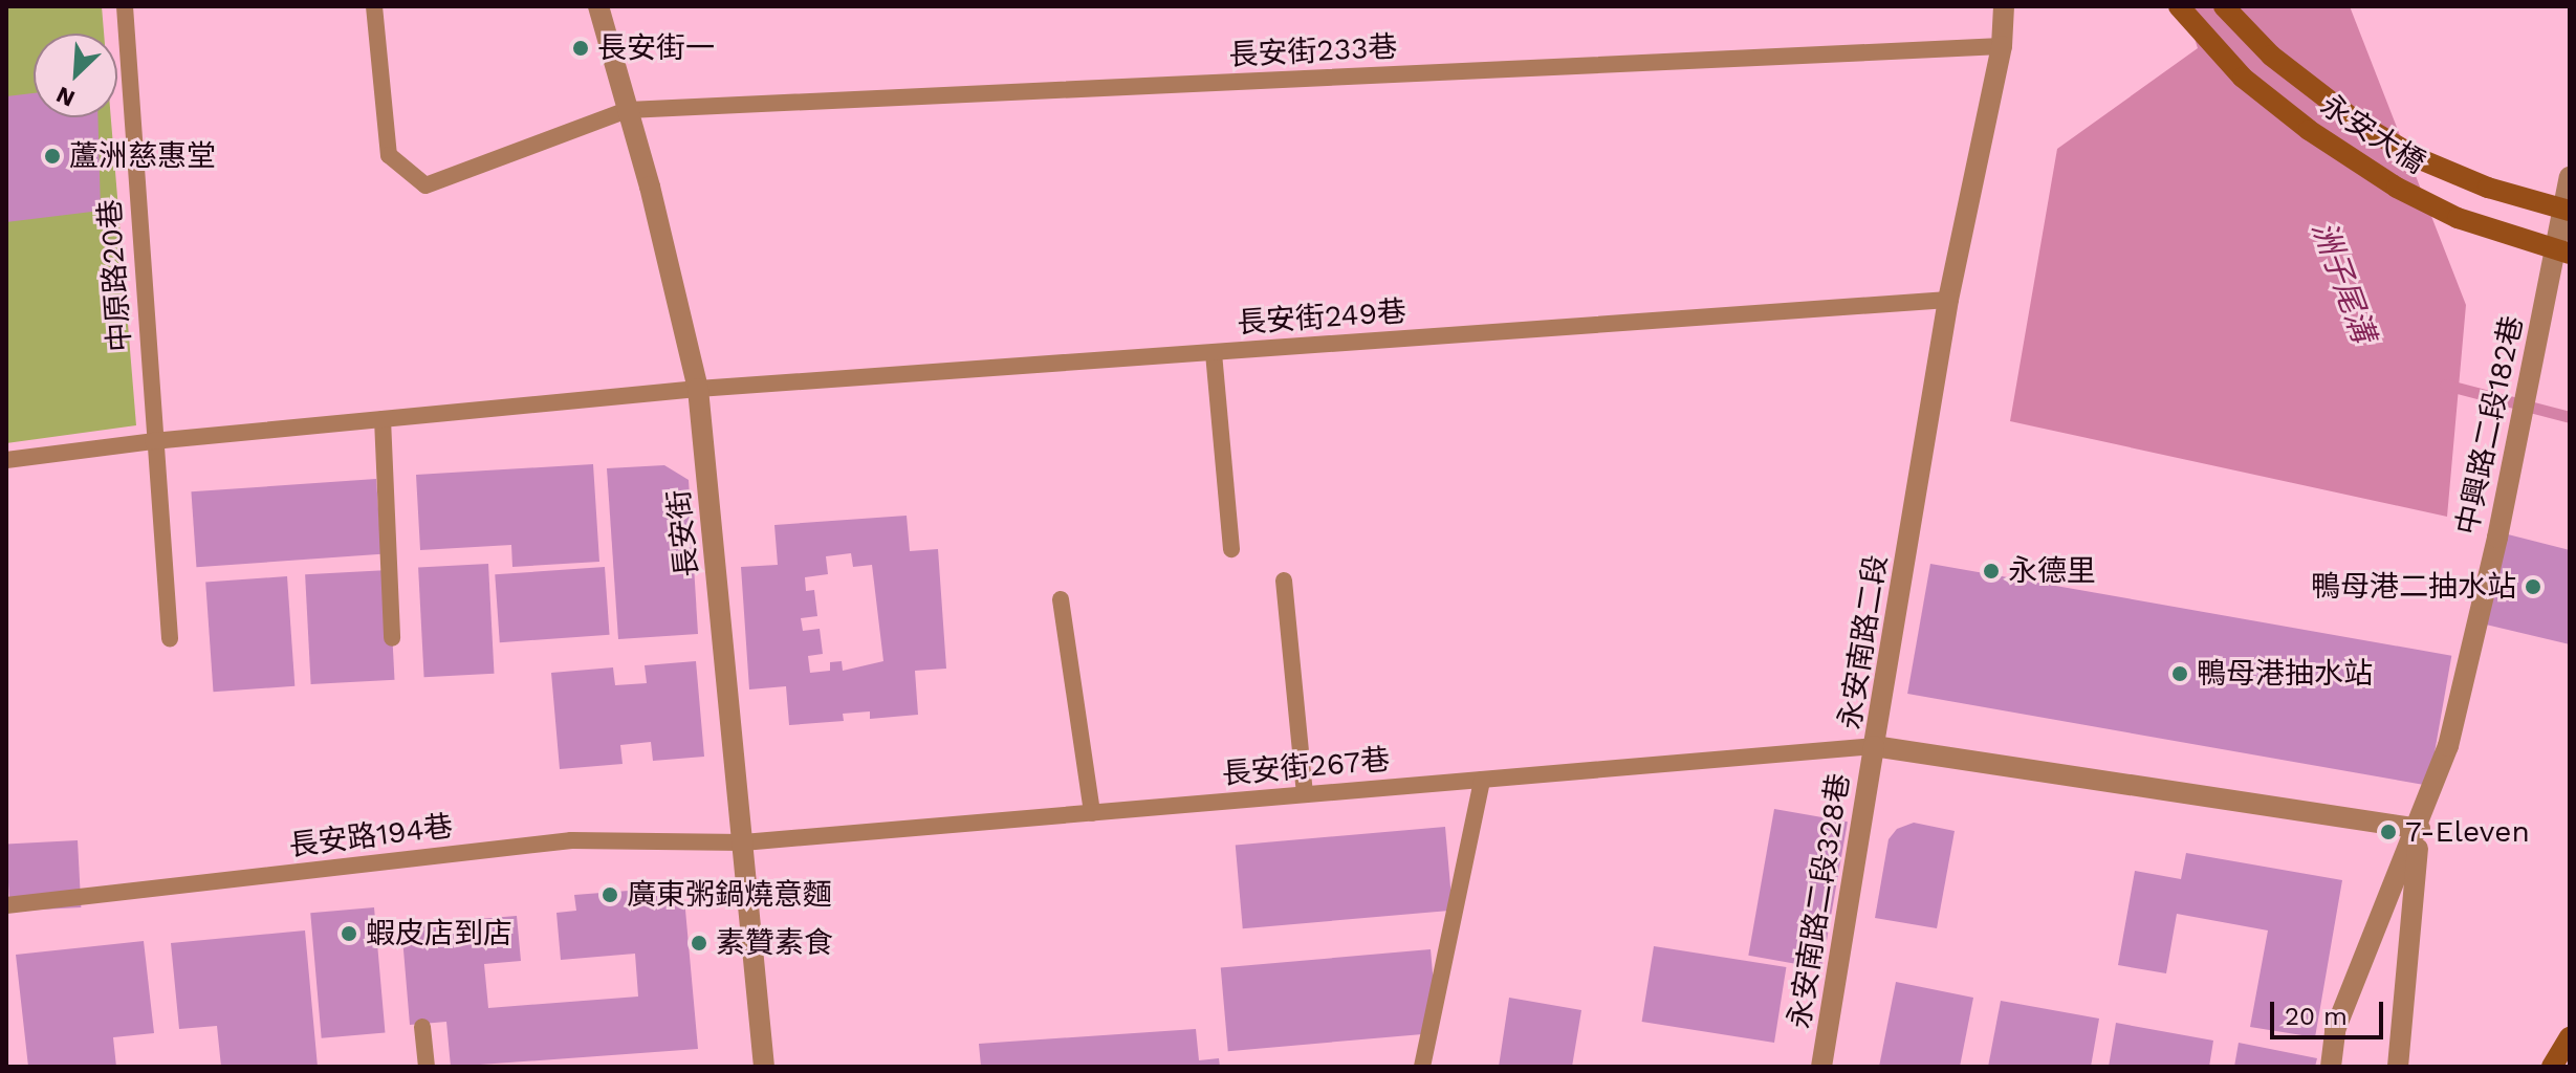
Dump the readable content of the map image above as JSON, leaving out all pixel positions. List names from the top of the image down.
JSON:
{
  "streets": {
    "main road": ["永安大橋"],
    "street": [
      "中興路二段182巷",
      "長安街",
      "永安南路二段",
      "永安南路二段328巷"
    ],
    "lane": [
      "長安街233巷",
      "中原路20巷",
      "長安街249巷",
      "長安街267巷",
      "長安路194巷"
    ]
  },
  "crossings": [
    ["長安街233巷", "長安街"],
    ["長安街233巷", "永安南路二段"],
    ["中原路20巷", "長安街249巷"],
    ["長安街249巷", "長安街"],
    ["長安街249巷", "永安南路二段"],
    ["中興路二段182巷", "永安南路二段"],
    ["長安街", "長安街267巷"],
    ["長安街", "長安路194巷"],
    ["永安南路二段", "長安街267巷"],
    ["永安南路二段", "永安南路二段328巷"],
    ["長安街267巷", "長安路194巷"],
    ["長安街267巷", "永安南路二段328巷"]
  ],
  "water": ["洲子尾溝"],
  "places": [
    "長安街一",
    "蘆洲慈惠堂",
    "永德里",
    "鴨母港二抽水站",
    "鴨母港抽水站",
    "7-Eleven",
    "廣東粥鍋燒意麵",
    "蝦皮店到店",
    "素贊素食"
  ],
  "scale_bar": "20 m",
  "north": "bottom left"
}
